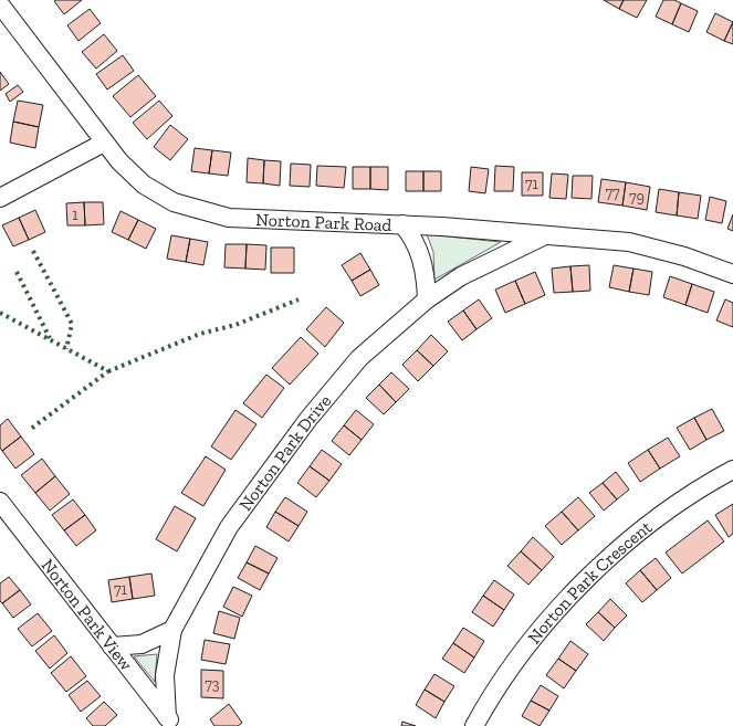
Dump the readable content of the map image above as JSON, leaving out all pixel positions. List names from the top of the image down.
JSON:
{
  "streets": {
    "street": [
      "Norton Park Road",
      "Norton Park Drive",
      "Norton Park Crescent",
      "Norton Park View"
    ]
  },
  "crossings": [
    ["Norton Park Road", "Norton Park Drive"],
    ["Norton Park Drive", "Norton Park View"]
  ],
  "house_numbers": [
    "71",
    "77",
    "79",
    "1",
    "71",
    "73"
  ]
}
